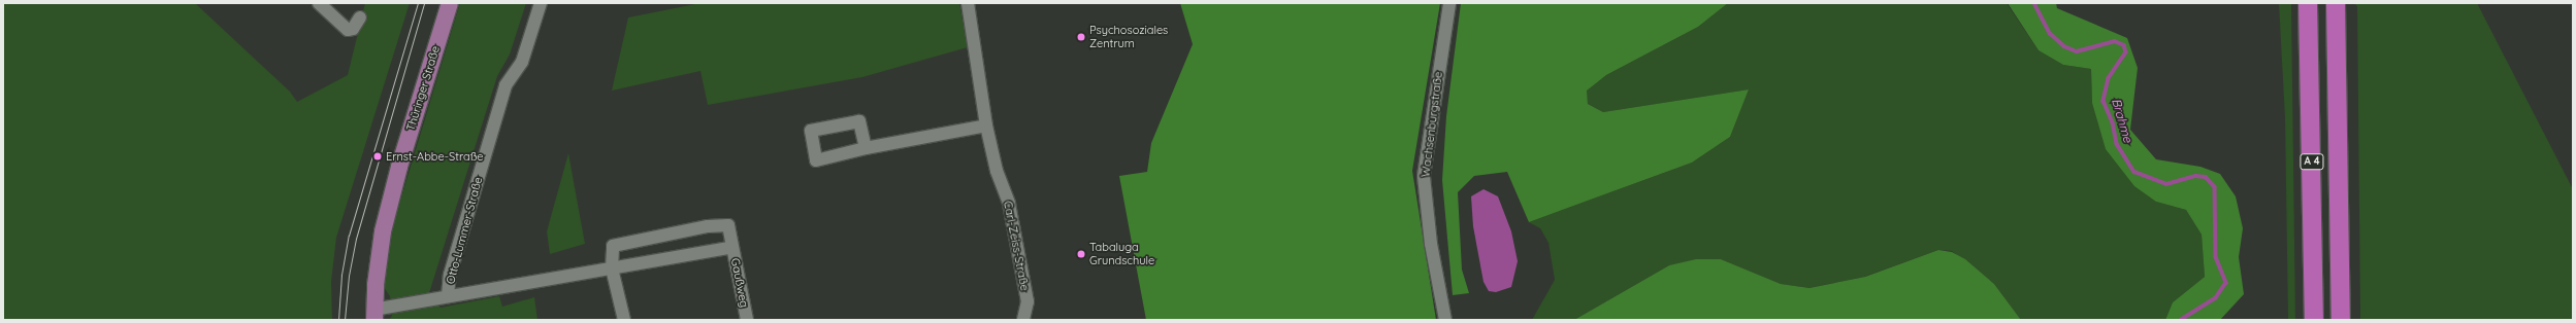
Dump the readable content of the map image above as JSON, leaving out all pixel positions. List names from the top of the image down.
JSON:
{
  "streets": {
    "highway": ["A 4"],
    "main road": ["Thüringer Straße"],
    "street": [
      "Wachsenburgstraße",
      "Otto-Lummer-Straße",
      "Carl-Zeiss-Straße",
      "Gaußweg"
    ]
  },
  "water": ["Brahme"],
  "places": ["Psychosoziales Zentrum", "Ernst-Abbe-Straße", "Tabaluga Grundschule"]
}
